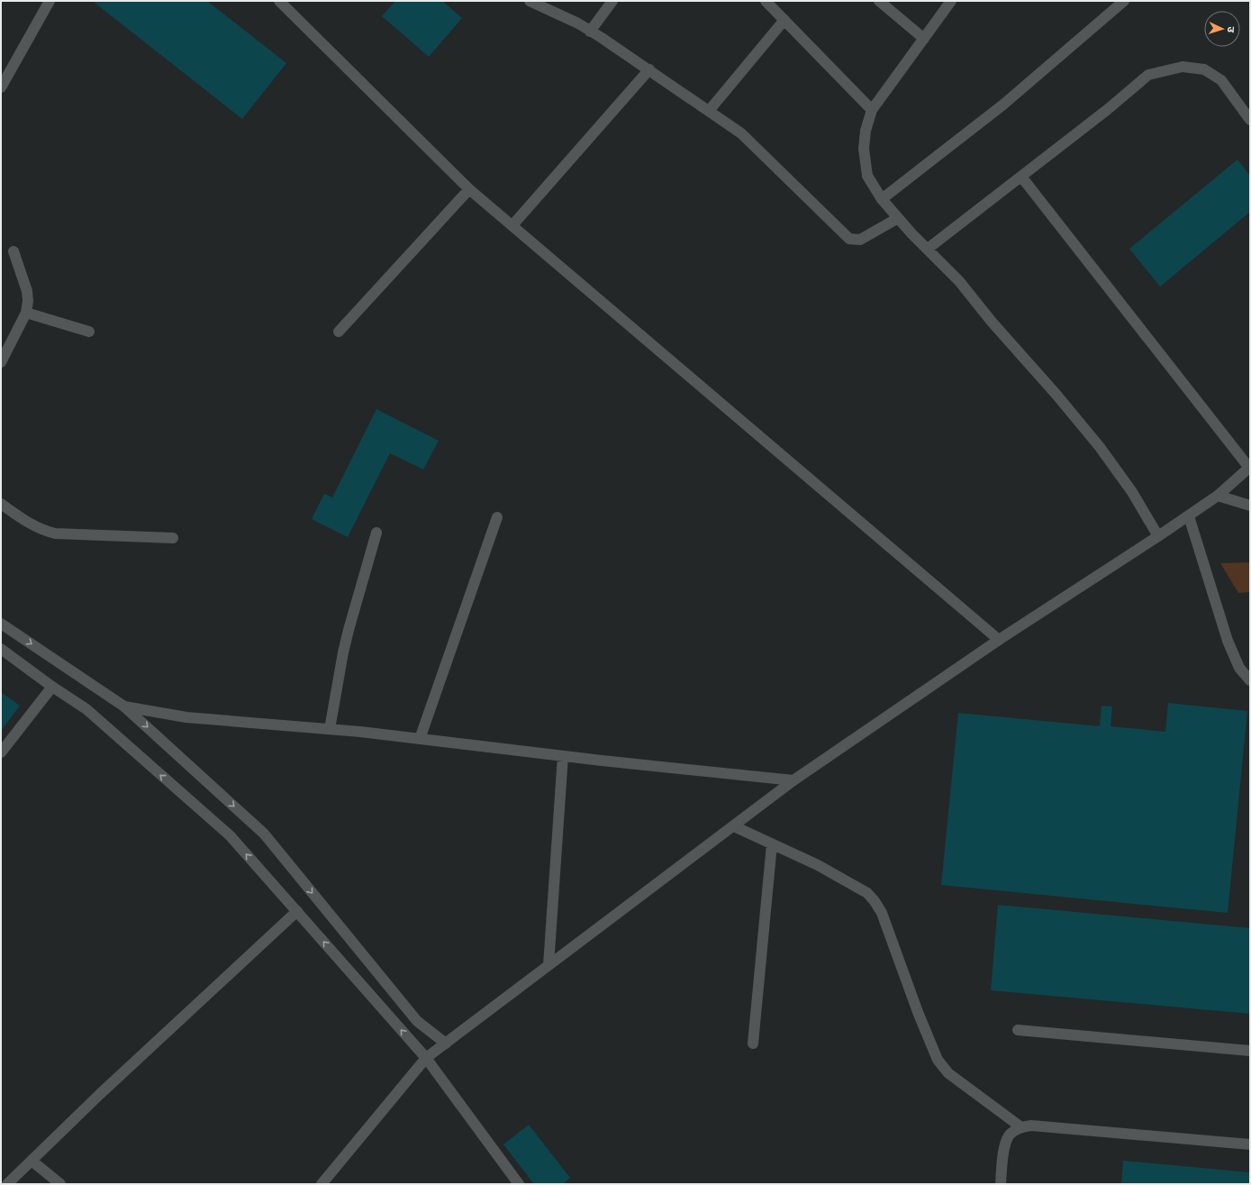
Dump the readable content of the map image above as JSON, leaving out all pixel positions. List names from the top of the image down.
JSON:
{
  "north": "right"
}
